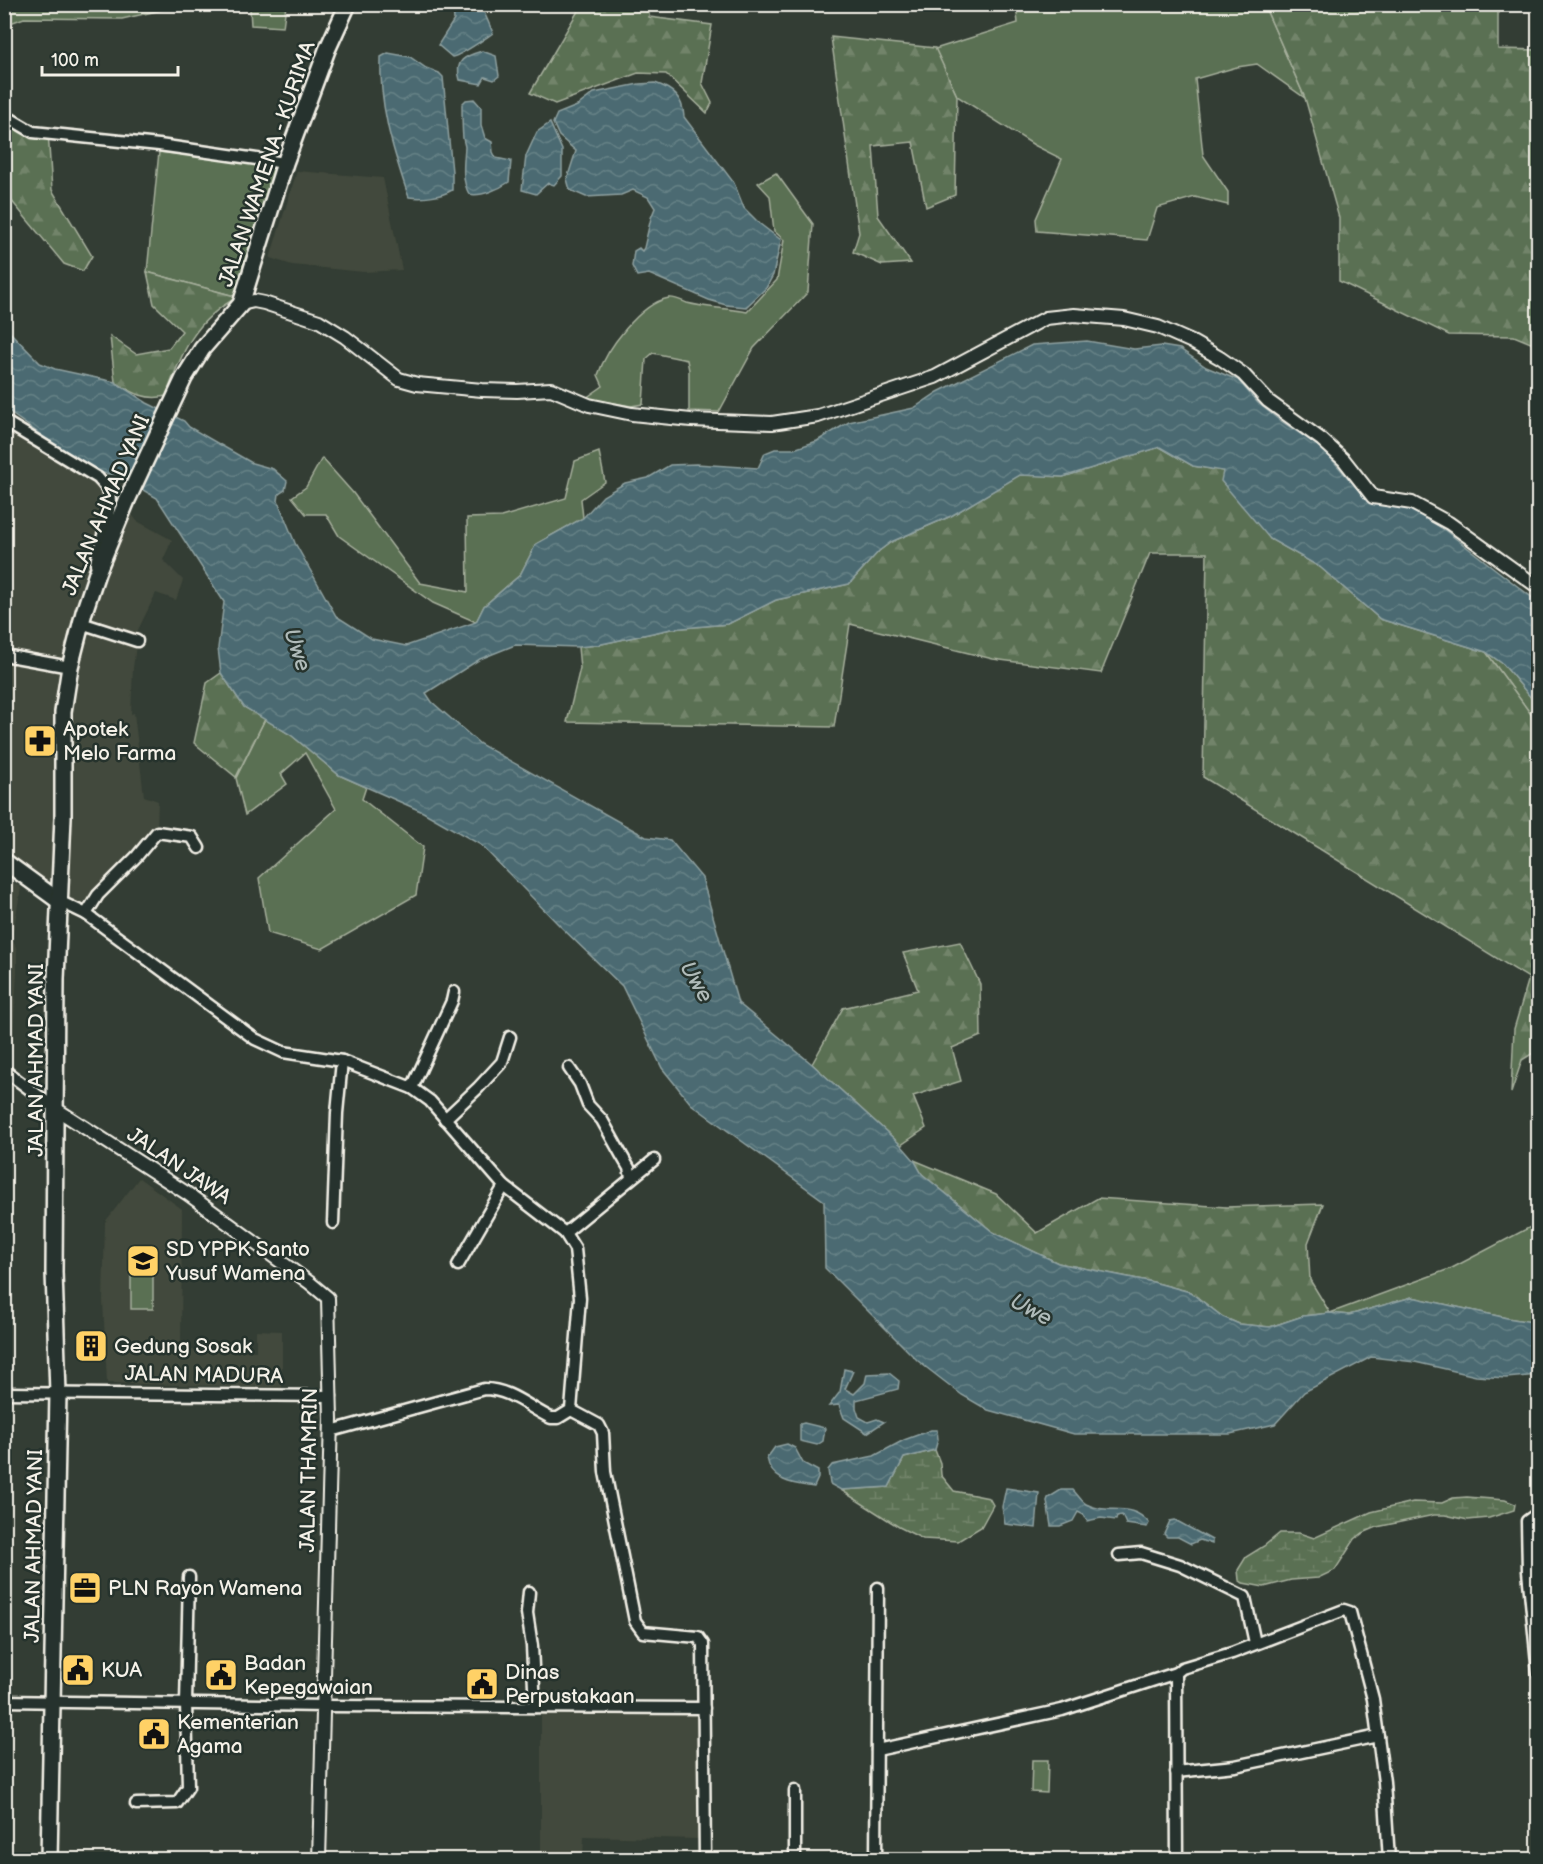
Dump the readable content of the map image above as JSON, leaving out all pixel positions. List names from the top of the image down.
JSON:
{
  "streets": {
    "main road": ["JALAN WAMENA - KURIMA", "JALAN AHMAD YANI"],
    "street": ["JALAN JAWA", "JALAN MADURA", "JALAN THAMRIN"]
  },
  "crossings": [
    ["JALAN WAMENA - KURIMA", "JALAN AHMAD YANI"],
    ["JALAN AHMAD YANI", "JALAN JAWA"],
    ["JALAN AHMAD YANI", "JALAN MADURA"],
    ["JALAN JAWA", "JALAN THAMRIN"],
    ["JALAN MADURA", "JALAN THAMRIN"]
  ],
  "water": ["Uwe"],
  "places": {
    "pharmacy": ["Apotek Melo Farma"],
    "school or university": ["SD YPPK Santo Yusuf Wamena"],
    "building": ["Gedung Sosak"],
    "office": ["PLN Rayon Wamena"],
    "public building": [
      "KUA",
      "Badan Kepegawaian",
      "Dinas Perpustakaan",
      "Kementerian Agama"
    ]
  },
  "scale_bar": "100 m"
}
